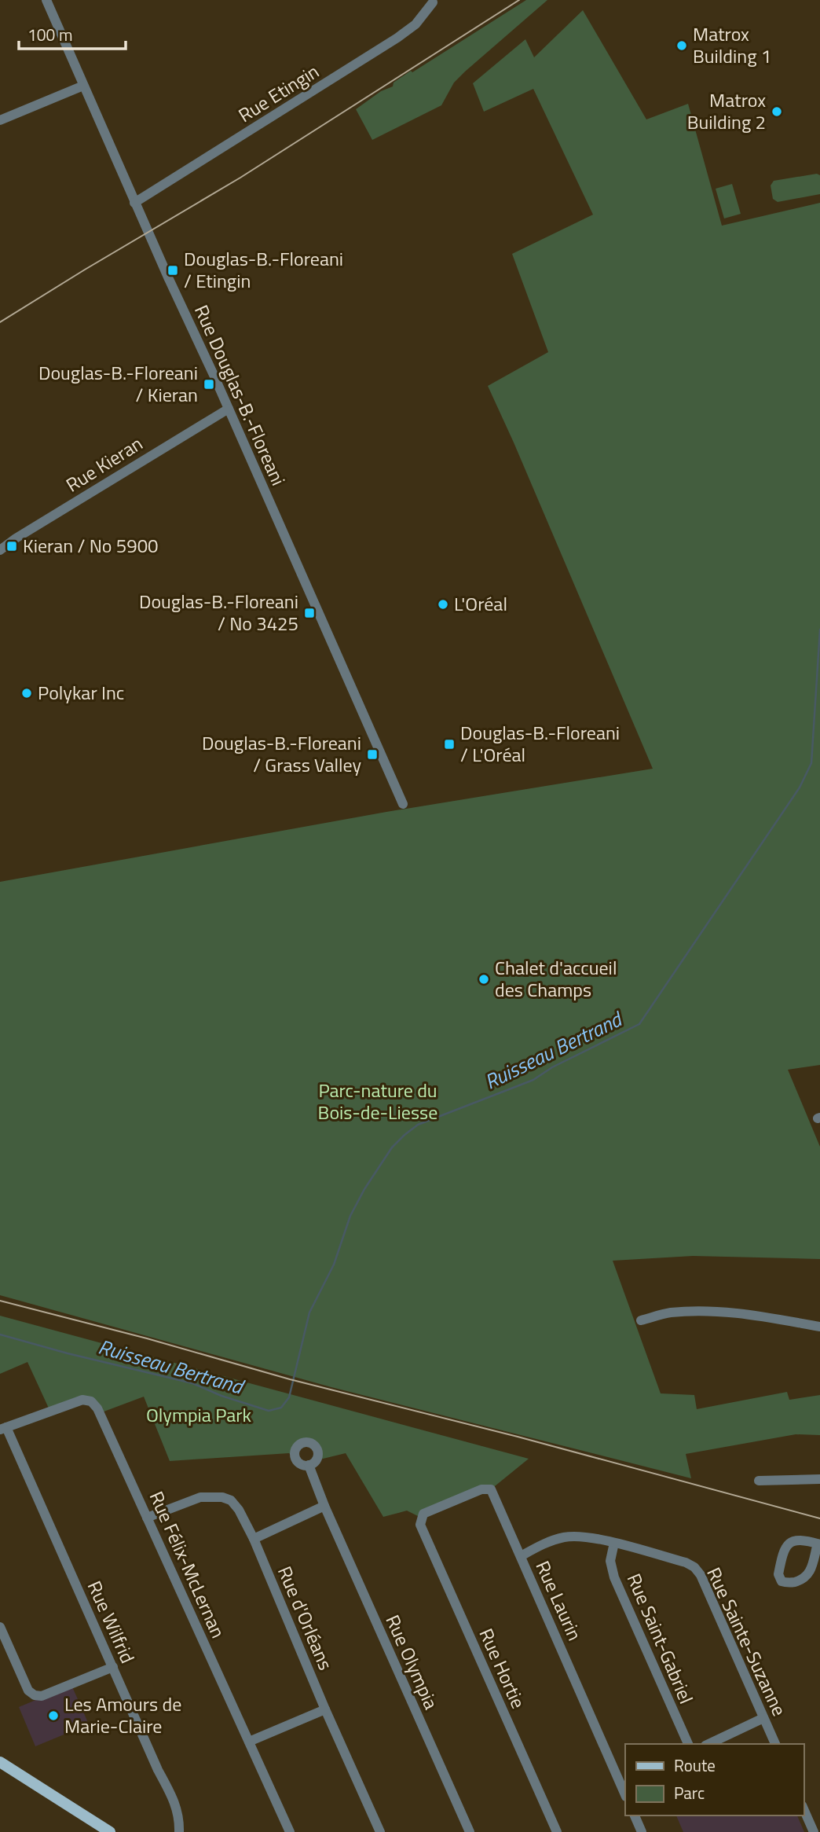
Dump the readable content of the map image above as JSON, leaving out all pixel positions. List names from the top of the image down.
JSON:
{
  "streets": {
    "street": [
      "Rue Etingin",
      "Rue Douglas-B.-Floreani",
      "Rue Kieran",
      "Rue Félix-McLernan",
      "Rue Laurin",
      "Rue d'Orléans",
      "Rue Wilfrid",
      "Rue Saint-Gabriel",
      "Rue Sainte-Suzanne",
      "Rue Olympia",
      "Rue Hortie"
    ]
  },
  "crossings": [
    ["Rue Etingin", "Rue Douglas-B.-Floreani"],
    ["Rue Douglas-B.-Floreani", "Rue Kieran"],
    ["Rue Félix-McLernan", "Rue d'Orléans"],
    ["Rue Félix-McLernan", "Rue Wilfrid"],
    ["Rue Laurin", "Rue Sainte-Suzanne"],
    ["Rue Laurin", "Rue Hortie"],
    ["Rue Saint-Gabriel", "Rue Sainte-Suzanne"]
  ],
  "water": ["Ruisseau Bertrand"],
  "parks": ["Parc-nature du Bois-de-Liesse", "Olympia Park"],
  "places": {
    "other": [
      "Matrox Building 1",
      "Matrox Building 2",
      "L'Oréal",
      "Polykar Inc",
      "Chalet d'accueil des Champs",
      "Les Amours de Marie-Claire"
    ],
    "transit": [
      "Douglas-B.-Floreani / Etingin",
      "Douglas-B.-Floreani / Kieran",
      "Kieran / No 5900",
      "Douglas-B.-Floreani / No 3425",
      "Douglas-B.-Floreani / L'Oréal",
      "Douglas-B.-Floreani / Grass Valley"
    ]
  },
  "legend": ["Route", "Parc"],
  "scale_bar": "100 m"
}
